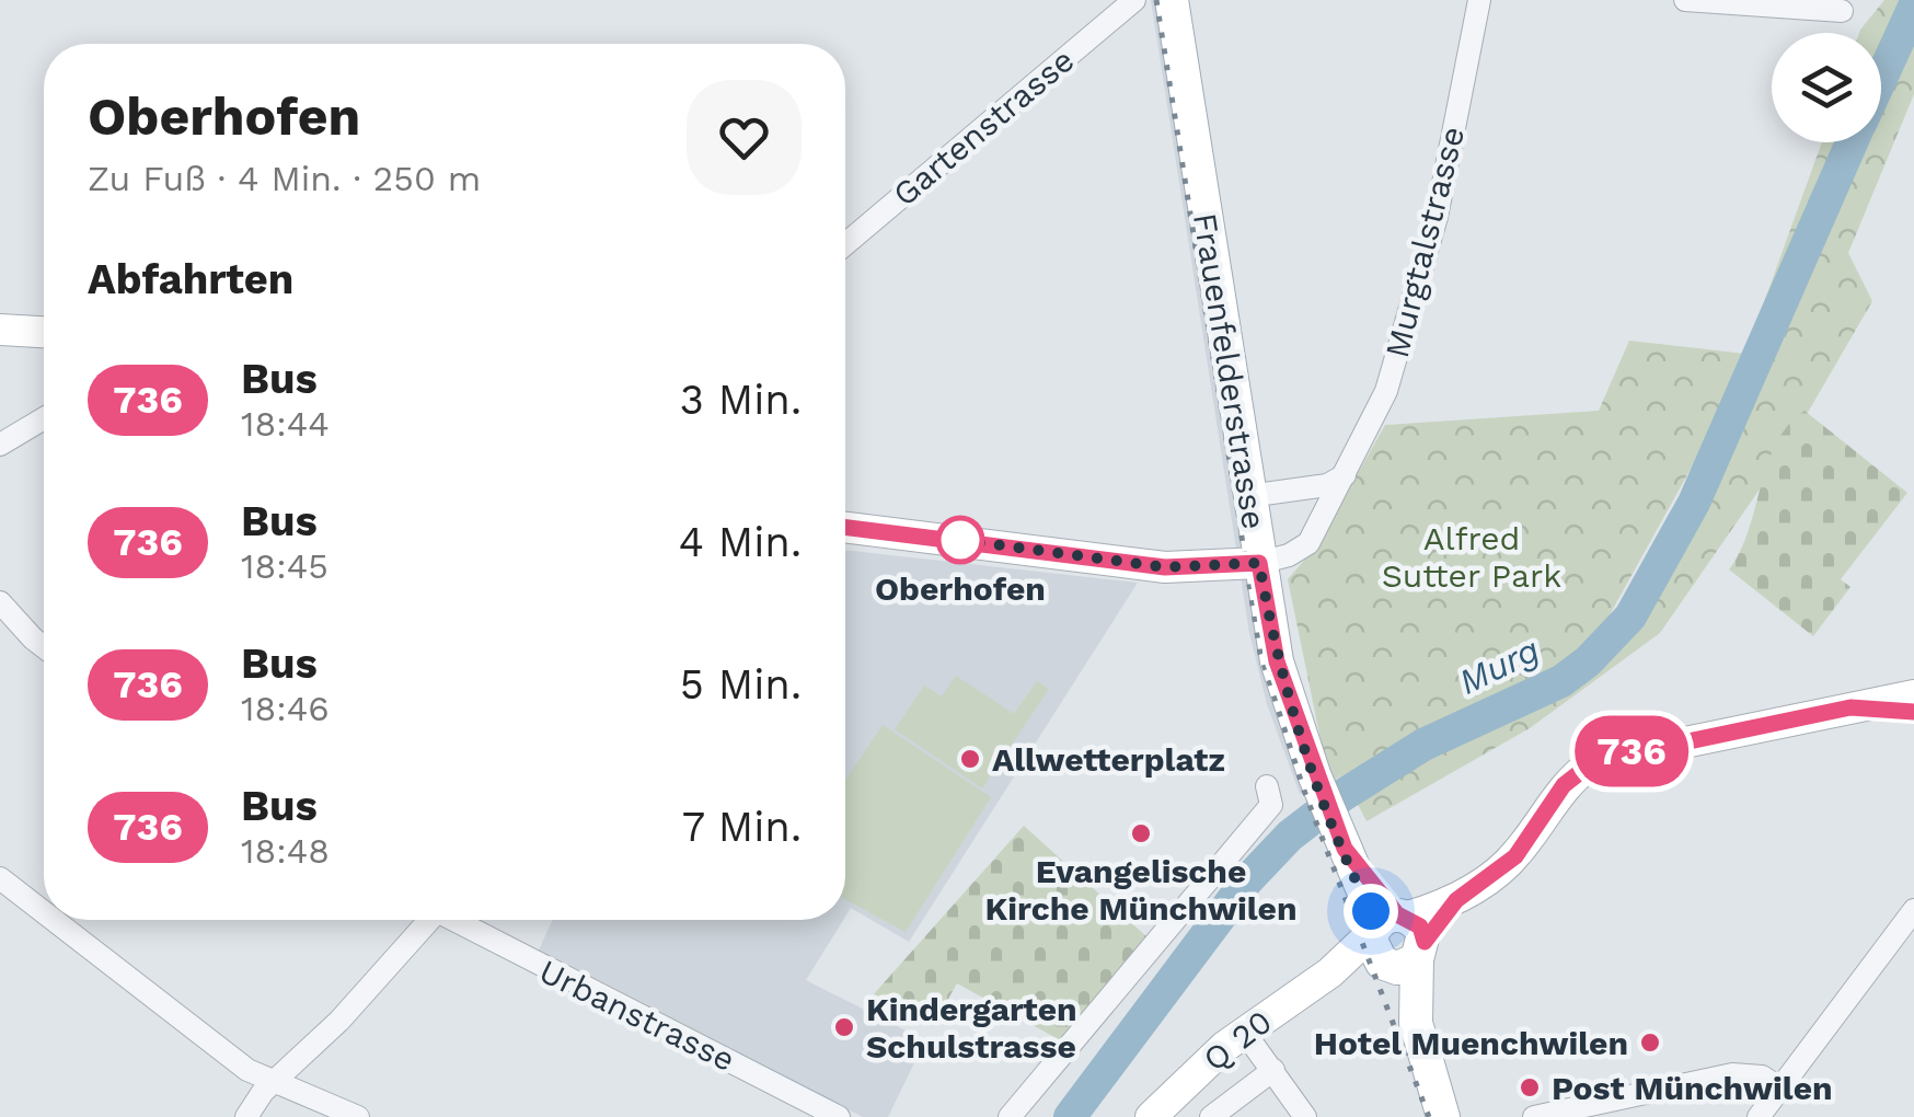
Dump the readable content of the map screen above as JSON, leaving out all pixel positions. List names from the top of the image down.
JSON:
{
  "streets": {
    "main road": ["Frauenfelderstrasse", "Q 20"],
    "street": ["Gartenstrasse", "Murgtalstrasse", "Urbanstrasse"]
  },
  "crossings": [
    ["Murgtalstrasse", "Frauenfelderstrasse"],
    ["Frauenfelderstrasse", "Q 20"]
  ],
  "water": ["Murg"],
  "parks": ["Alfred Sutter Park"],
  "places": [
    "Oberhofen",
    "Allwetterplatz",
    "Evangelische Kirche Münchwilen",
    "Kindergarten Schulstrasse",
    "Hotel Muenchwilen",
    "Post Münchwilen"
  ],
  "lines": ["bus line 736"],
  "page": {
    "on_map": "736",
    "heading": [
      ["Oberhofen", "Zu Fuß · 4 Min. · 250 m"],
      "Abfahrten"
    ],
    "list": [
      {
        "mark": "736",
        "name": "Bus",
        "note": "18:44",
        "value": "3 Min."
      },
      {
        "mark": "736",
        "name": "Bus",
        "note": "18:45",
        "value": "4 Min."
      },
      {
        "mark": "736",
        "name": "Bus",
        "note": "18:46",
        "value": "5 Min."
      },
      {
        "mark": "736",
        "name": "Bus",
        "note": "18:48",
        "value": "7 Min."
      }
    ]
  }
}
